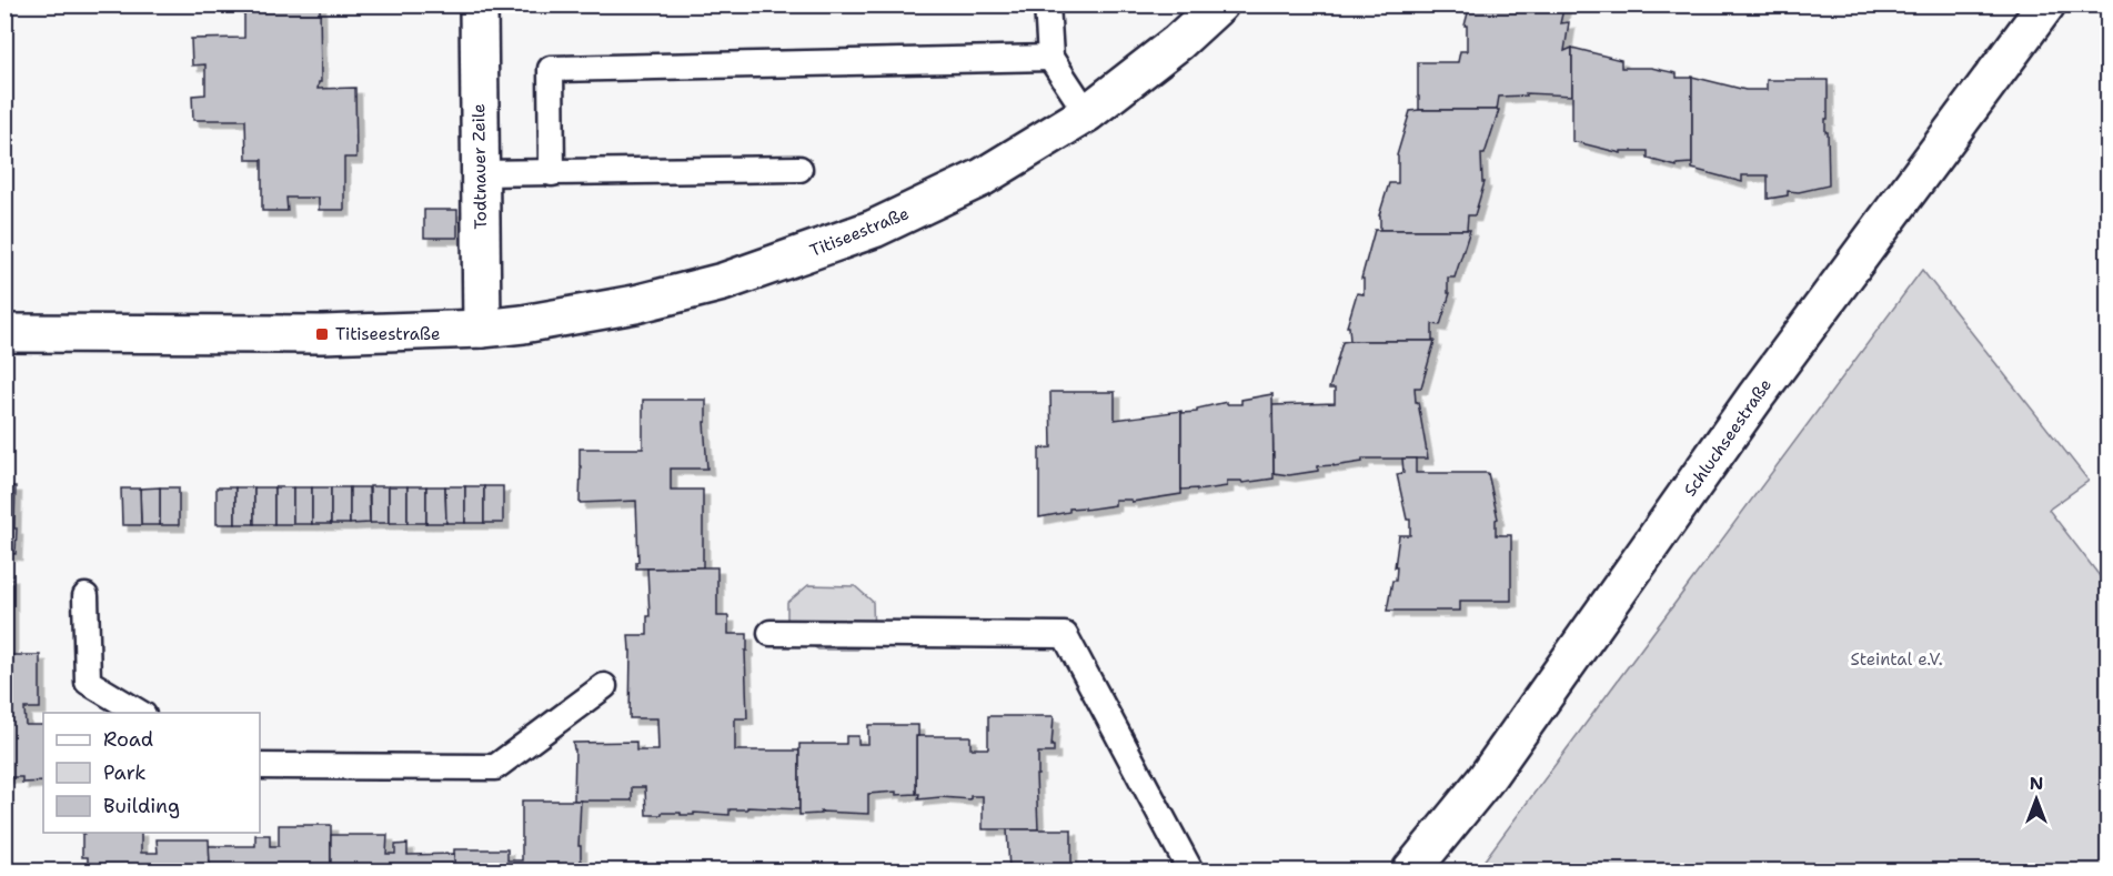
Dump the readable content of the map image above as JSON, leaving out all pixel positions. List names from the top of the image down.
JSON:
{
  "streets": {
    "street": ["Todtnauer Zeile", "Titiseestraße", "Schluchseestraße"]
  },
  "crossings": [
    ["Todtnauer Zeile", "Titiseestraße"]
  ],
  "parks": ["Steintal e.V."],
  "places": {
    "transit": ["Titiseestraße"]
  },
  "legend": ["Road", "Park", "Building"],
  "north": "top"
}
